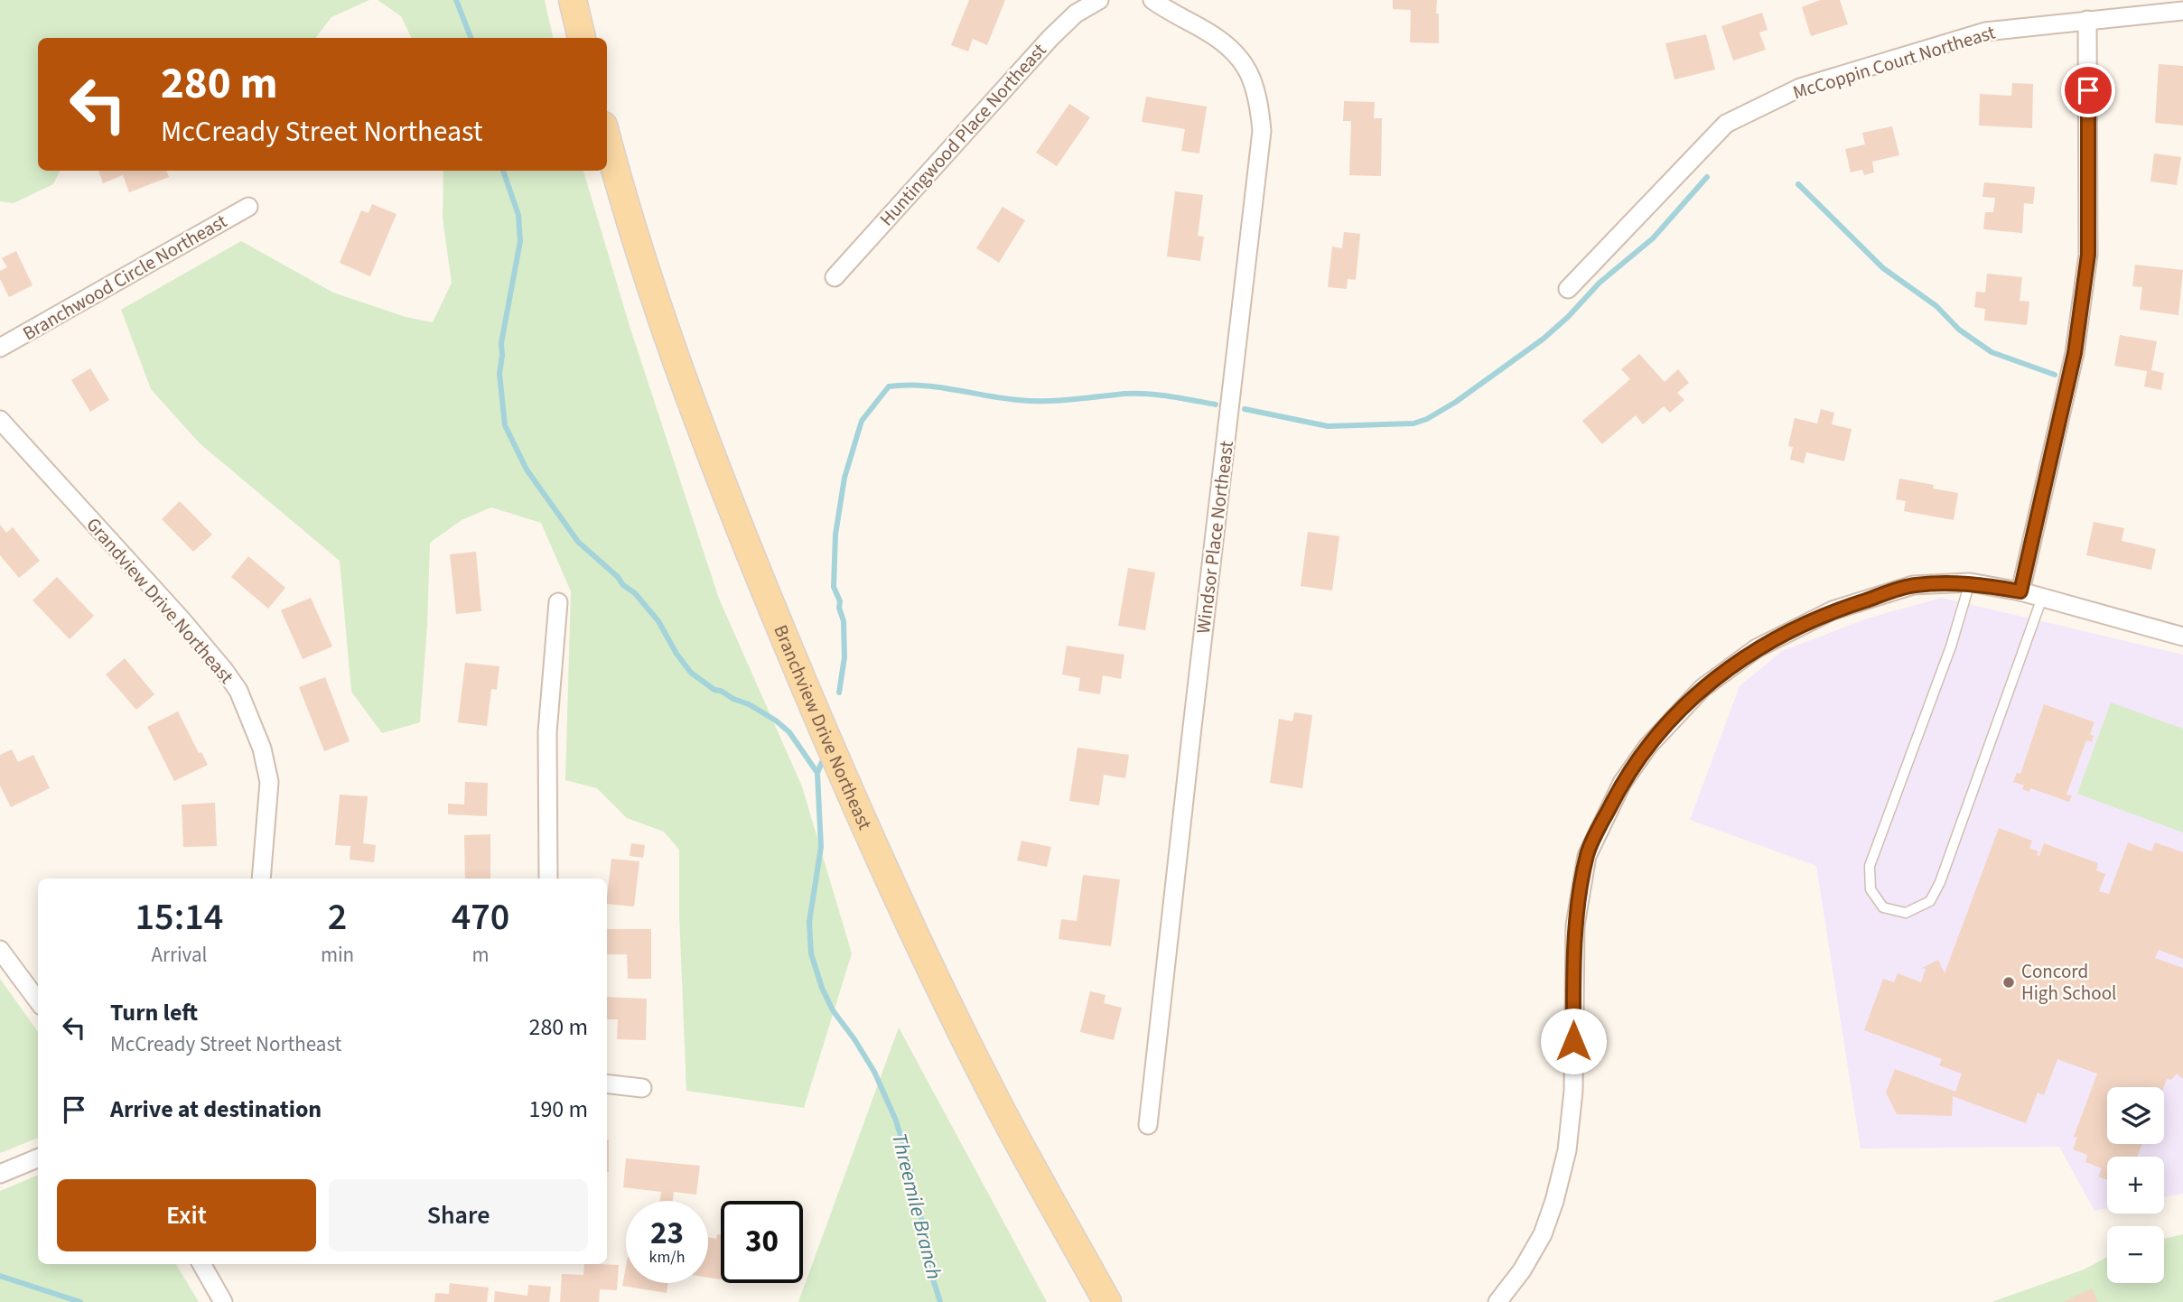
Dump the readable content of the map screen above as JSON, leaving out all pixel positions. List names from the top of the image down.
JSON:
{
  "streets": {
    "main road": ["Branchview Drive Northeast"],
    "street": [
      "McCoppin Court Northeast",
      "Huntingwood Place Northeast",
      "Branchwood Circle Northeast",
      "Windsor Place Northeast",
      "Grandview Drive Northeast"
    ]
  },
  "water": ["Threemile Branch"],
  "places": ["Concord High School"],
  "page": {
    "turn": ["280 m", "McCready Street Northeast"],
    "eta": [
      "15:14",
      "Arrival",
      "2",
      "min",
      "470",
      "m"
    ],
    "list": [
      {
        "name": "Turn left",
        "note": "McCready Street Northeast",
        "value": "280 m"
      },
      {
        "name": "Arrive at destination",
        "value": "190 m"
      }
    ],
    "map_buttons": ["+", "−"],
    "buttons": ["Exit", "Share"],
    "speed": "23 km/h",
    "limit": "30"
  }
}
